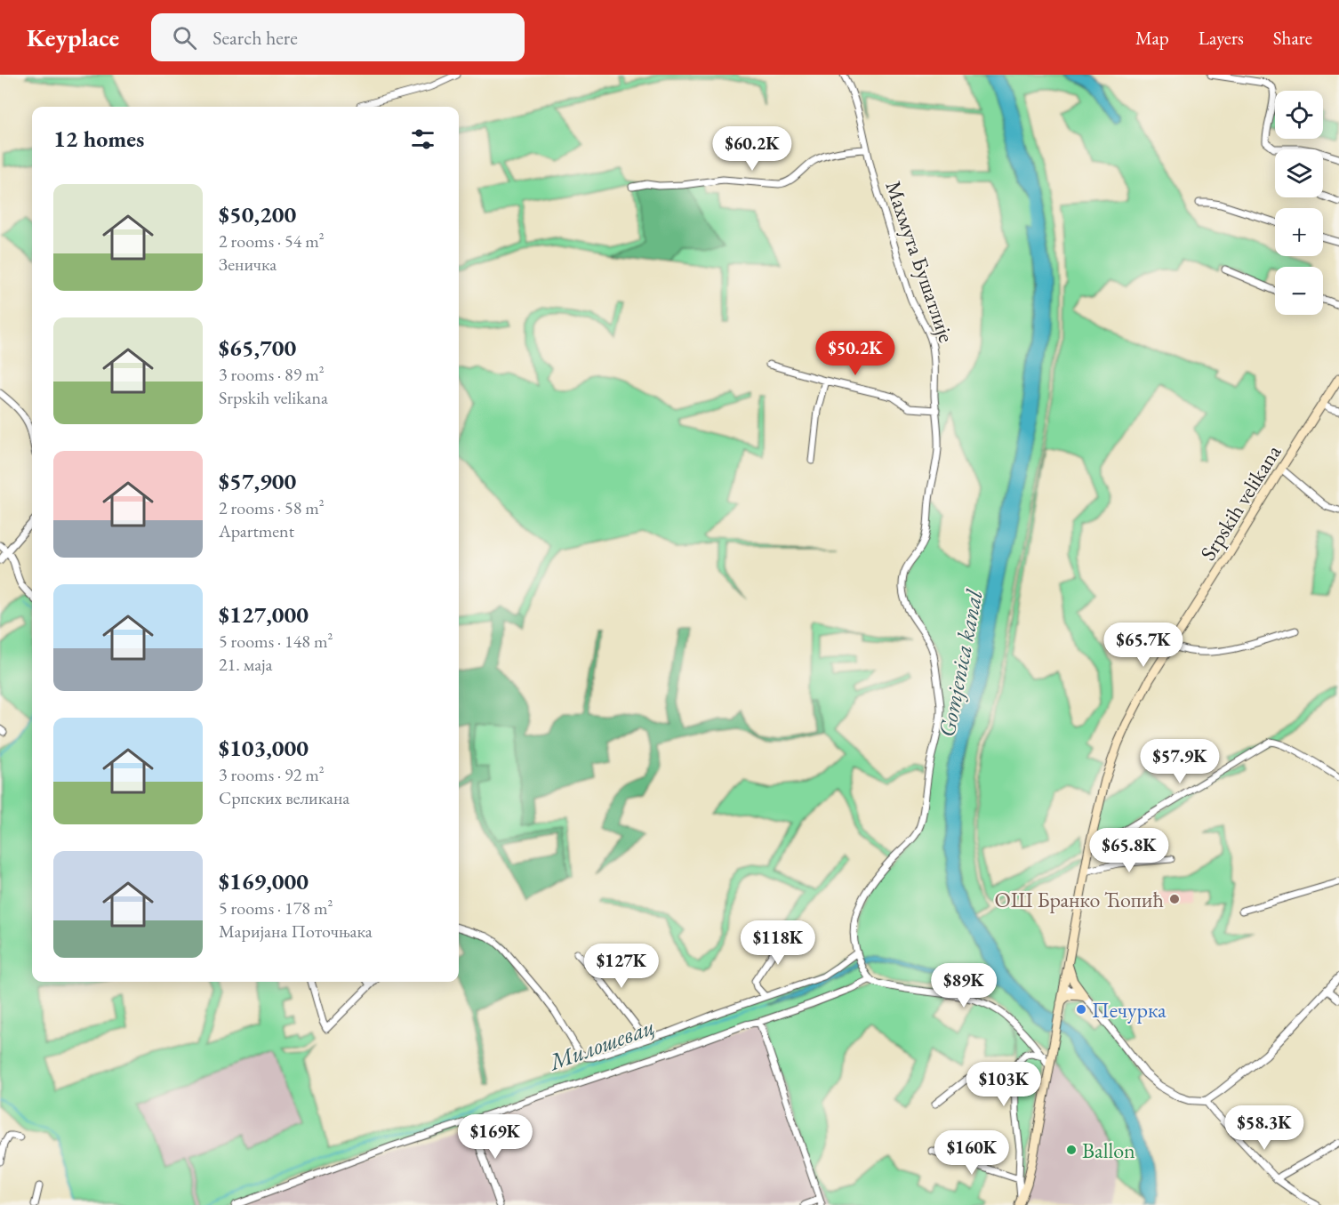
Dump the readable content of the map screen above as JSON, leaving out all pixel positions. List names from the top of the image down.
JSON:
{
  "streets": {
    "main road": ["Srpskih velikana"],
    "street": ["Махмута Бушатлије"]
  },
  "water": ["Gomjenica kanal", "Милошевац"],
  "places": ["ОШ Бранко Ћопић", "Печурка", "Ballon"],
  "page": {
    "header": "Keyplace",
    "search": "Search here",
    "nav": ["Map", "Layers", "Share"],
    "map_buttons": ["+", "−"],
    "heading": "12 homes",
    "price": [
      "$60.2K",
      "$50.2K",
      "$65.7K",
      "$57.9K",
      "$65.8K",
      "$118K",
      "$127K",
      "$89K",
      "$103K",
      "$58.3K",
      "$169K",
      "$160K"
    ],
    "list": [
      {
        "name": "$50,200",
        "note": "2 rooms · 54 m² · Зеничка"
      },
      {
        "name": "$65,700",
        "note": "3 rooms · 89 m² · Srpskih velikana"
      },
      {
        "name": "$57,900",
        "note": "2 rooms · 58 m² · Apartment"
      },
      {
        "name": "$127,000",
        "note": "5 rooms · 148 m² · 21. маја"
      },
      {
        "name": "$103,000",
        "note": "3 rooms · 92 m² · Српских великана"
      },
      {
        "name": "$169,000",
        "note": "5 rooms · 178 m² · Маријана Поточњака"
      }
    ]
  }
}
